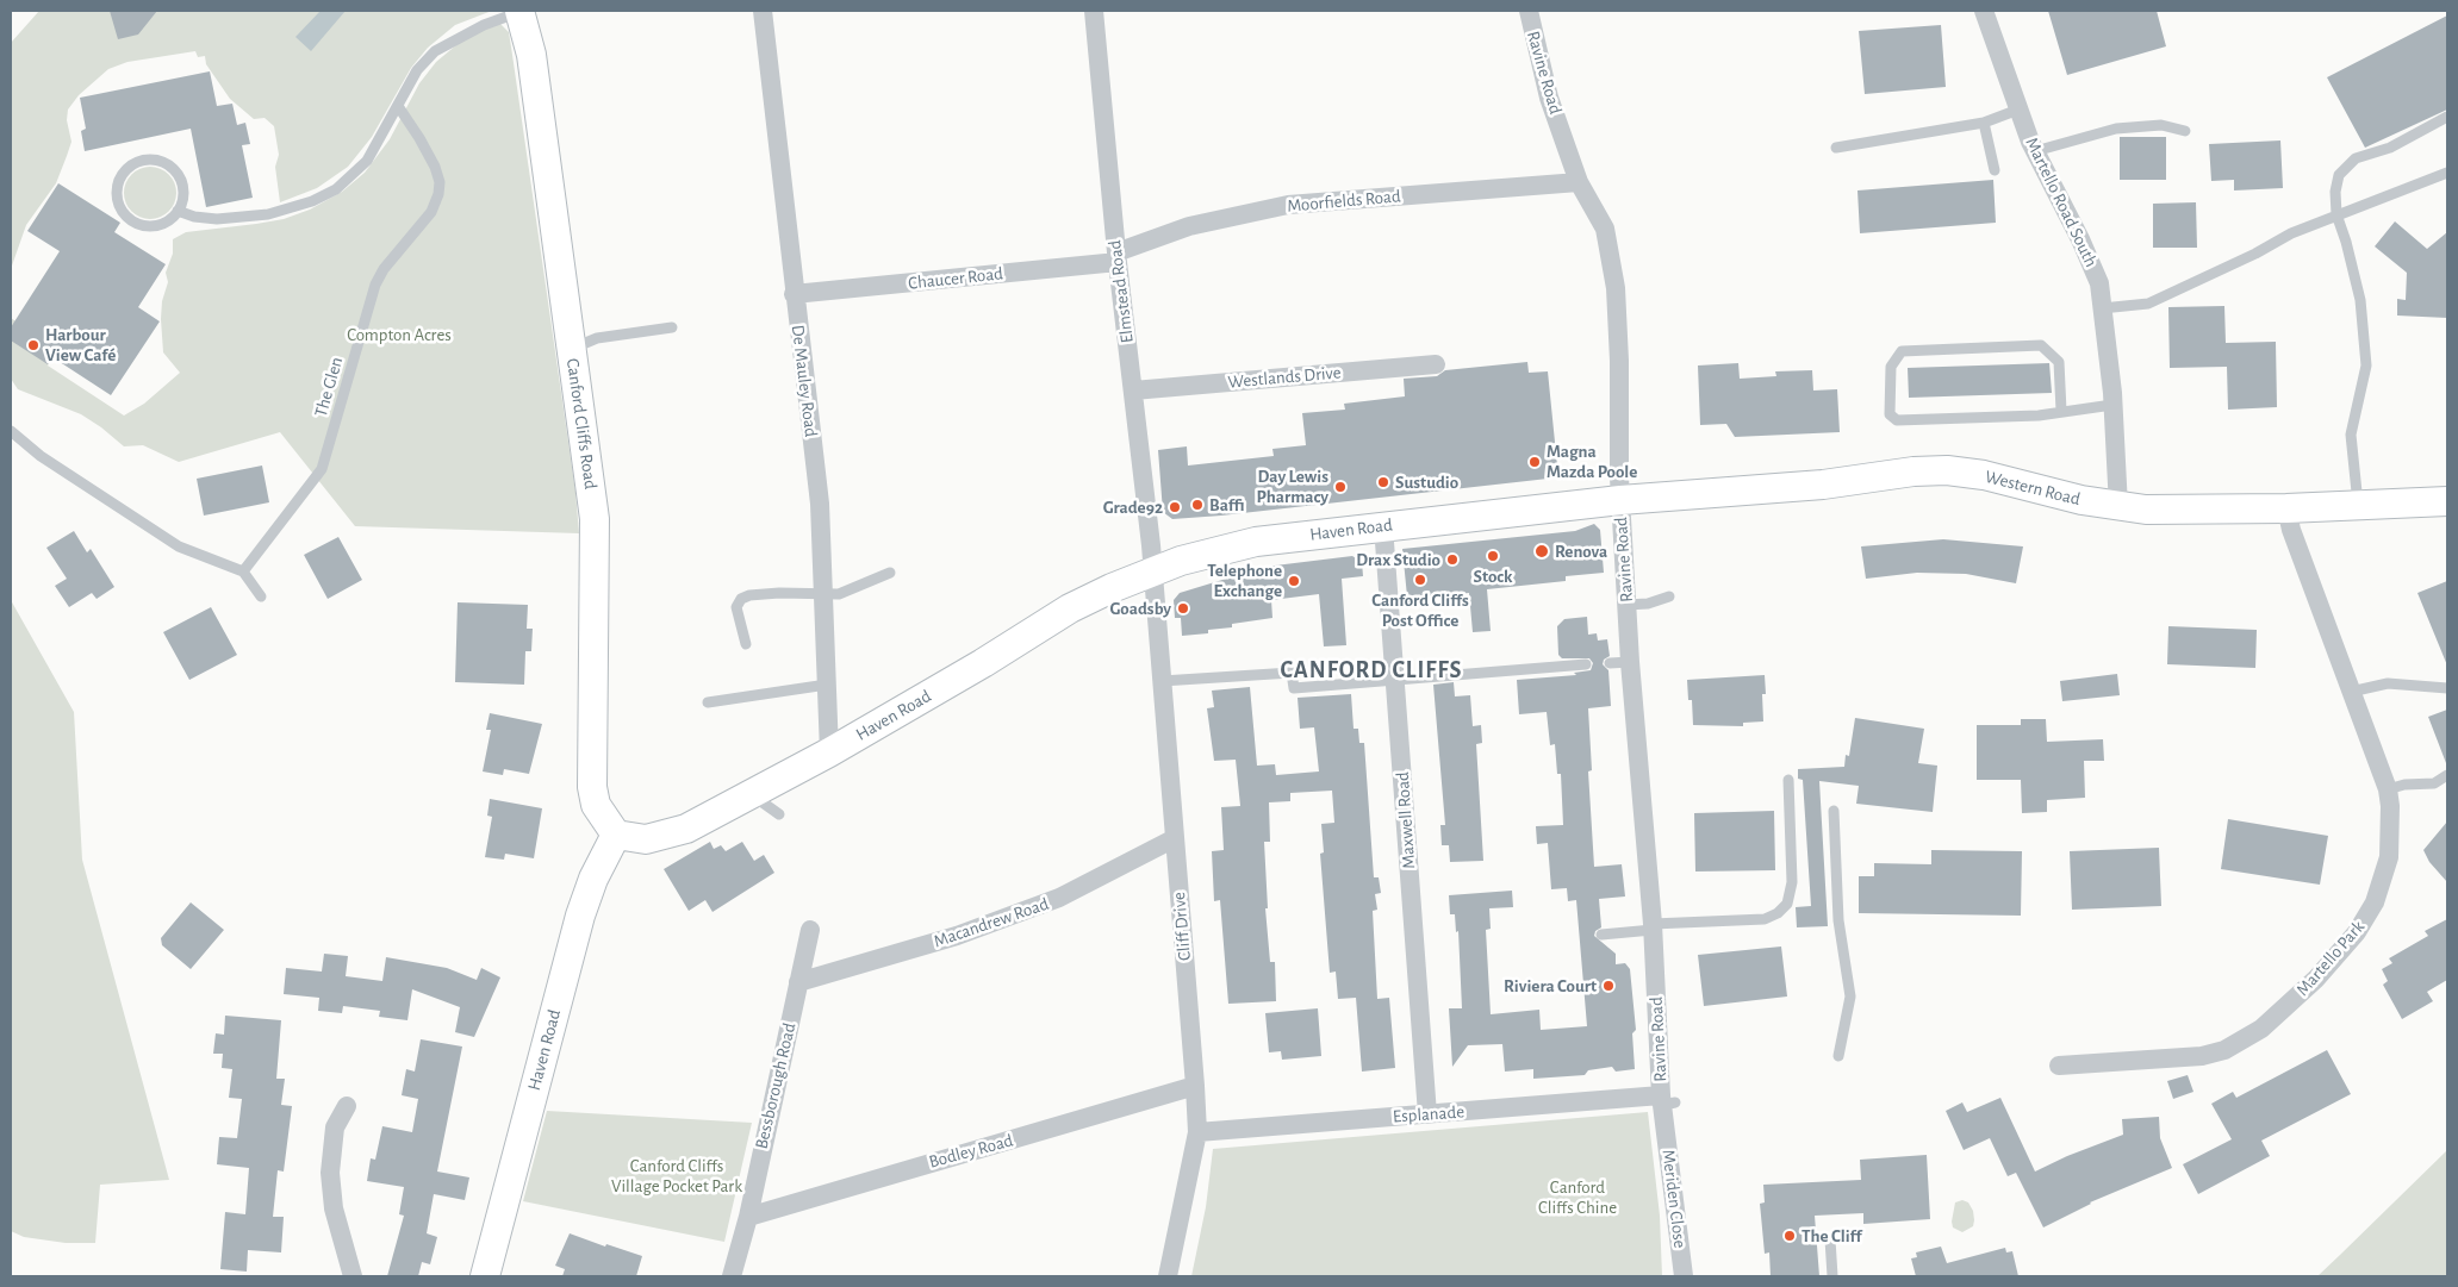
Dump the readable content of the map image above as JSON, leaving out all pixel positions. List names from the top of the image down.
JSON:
{
  "streets": {
    "main road": ["Canford Cliffs Road", "Western Road", "Haven Road"],
    "street": [
      "Ravine Road",
      "Moorfields Road",
      "Martello Road South",
      "Chaucer Road",
      "Elmstead Road",
      "Westlands Drive",
      "De Mauley Road",
      "Maxwell Road",
      "Macandrew Road",
      "Cliff Drive",
      "Martello Park",
      "Bessborough Road",
      "Esplanade",
      "Bodley Road",
      "Meriden Close"
    ],
    "lane": ["The Glen"]
  },
  "crossings": [
    ["Ravine Road", "Moorfields Road"],
    ["Ravine Road", "Western Road"],
    ["Ravine Road", "Haven Road"],
    ["Ravine Road", "Esplanade"],
    ["Ravine Road", "Meriden Close"],
    ["Moorfields Road", "Chaucer Road"],
    ["Moorfields Road", "Elmstead Road"],
    ["Martello Road South", "Western Road"],
    ["Chaucer Road", "Elmstead Road"],
    ["Chaucer Road", "De Mauley Road"],
    ["Elmstead Road", "Westlands Drive"],
    ["Elmstead Road", "Haven Road"],
    ["Elmstead Road", "Cliff Drive"],
    ["De Mauley Road", "Haven Road"],
    ["Canford Cliffs Road", "Haven Road"],
    ["Western Road", "Haven Road"],
    ["Western Road", "Martello Park"],
    ["Haven Road", "Maxwell Road"],
    ["Haven Road", "Cliff Drive"],
    ["Maxwell Road", "Esplanade"],
    ["Macandrew Road", "Cliff Drive"],
    ["Macandrew Road", "Bessborough Road"],
    ["Cliff Drive", "Esplanade"],
    ["Cliff Drive", "Bodley Road"],
    ["Bessborough Road", "Bodley Road"],
    ["Esplanade", "Meriden Close"]
  ],
  "districts": ["CANFORD CLIFFS"],
  "parks": ["Compton Acres", "Canford Cliffs Village Pocket Park", "Canford Cliffs Chine"],
  "places": [
    "Harbour View Café",
    "Magna Mazda Poole",
    "Sustudio",
    "Day Lewis Pharmacy",
    "Baffi",
    "Grade92",
    "Renova",
    "Stock",
    "Drax Studio",
    "Canford Cliffs Post Office",
    "Telephone Exchange",
    "Goadsby",
    "Riviera Court",
    "The Cliff"
  ]
}
